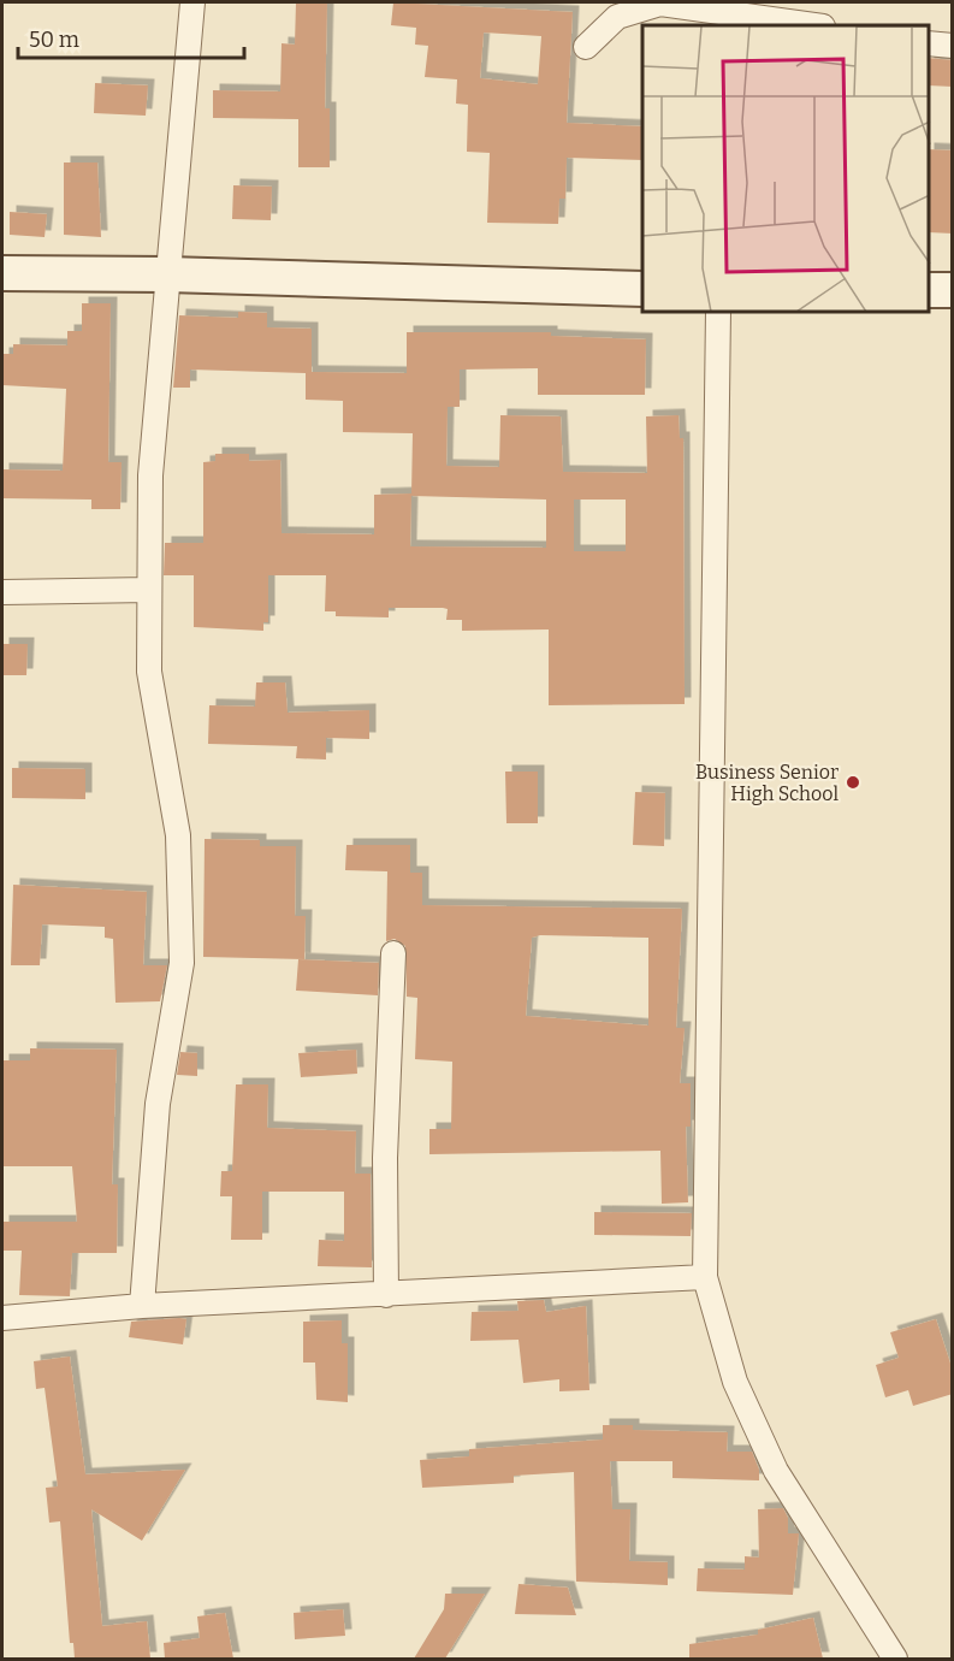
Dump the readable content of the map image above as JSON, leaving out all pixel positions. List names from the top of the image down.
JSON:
{
  "places": ["Business Senior High School"],
  "scale_bar": "50 m"
}
